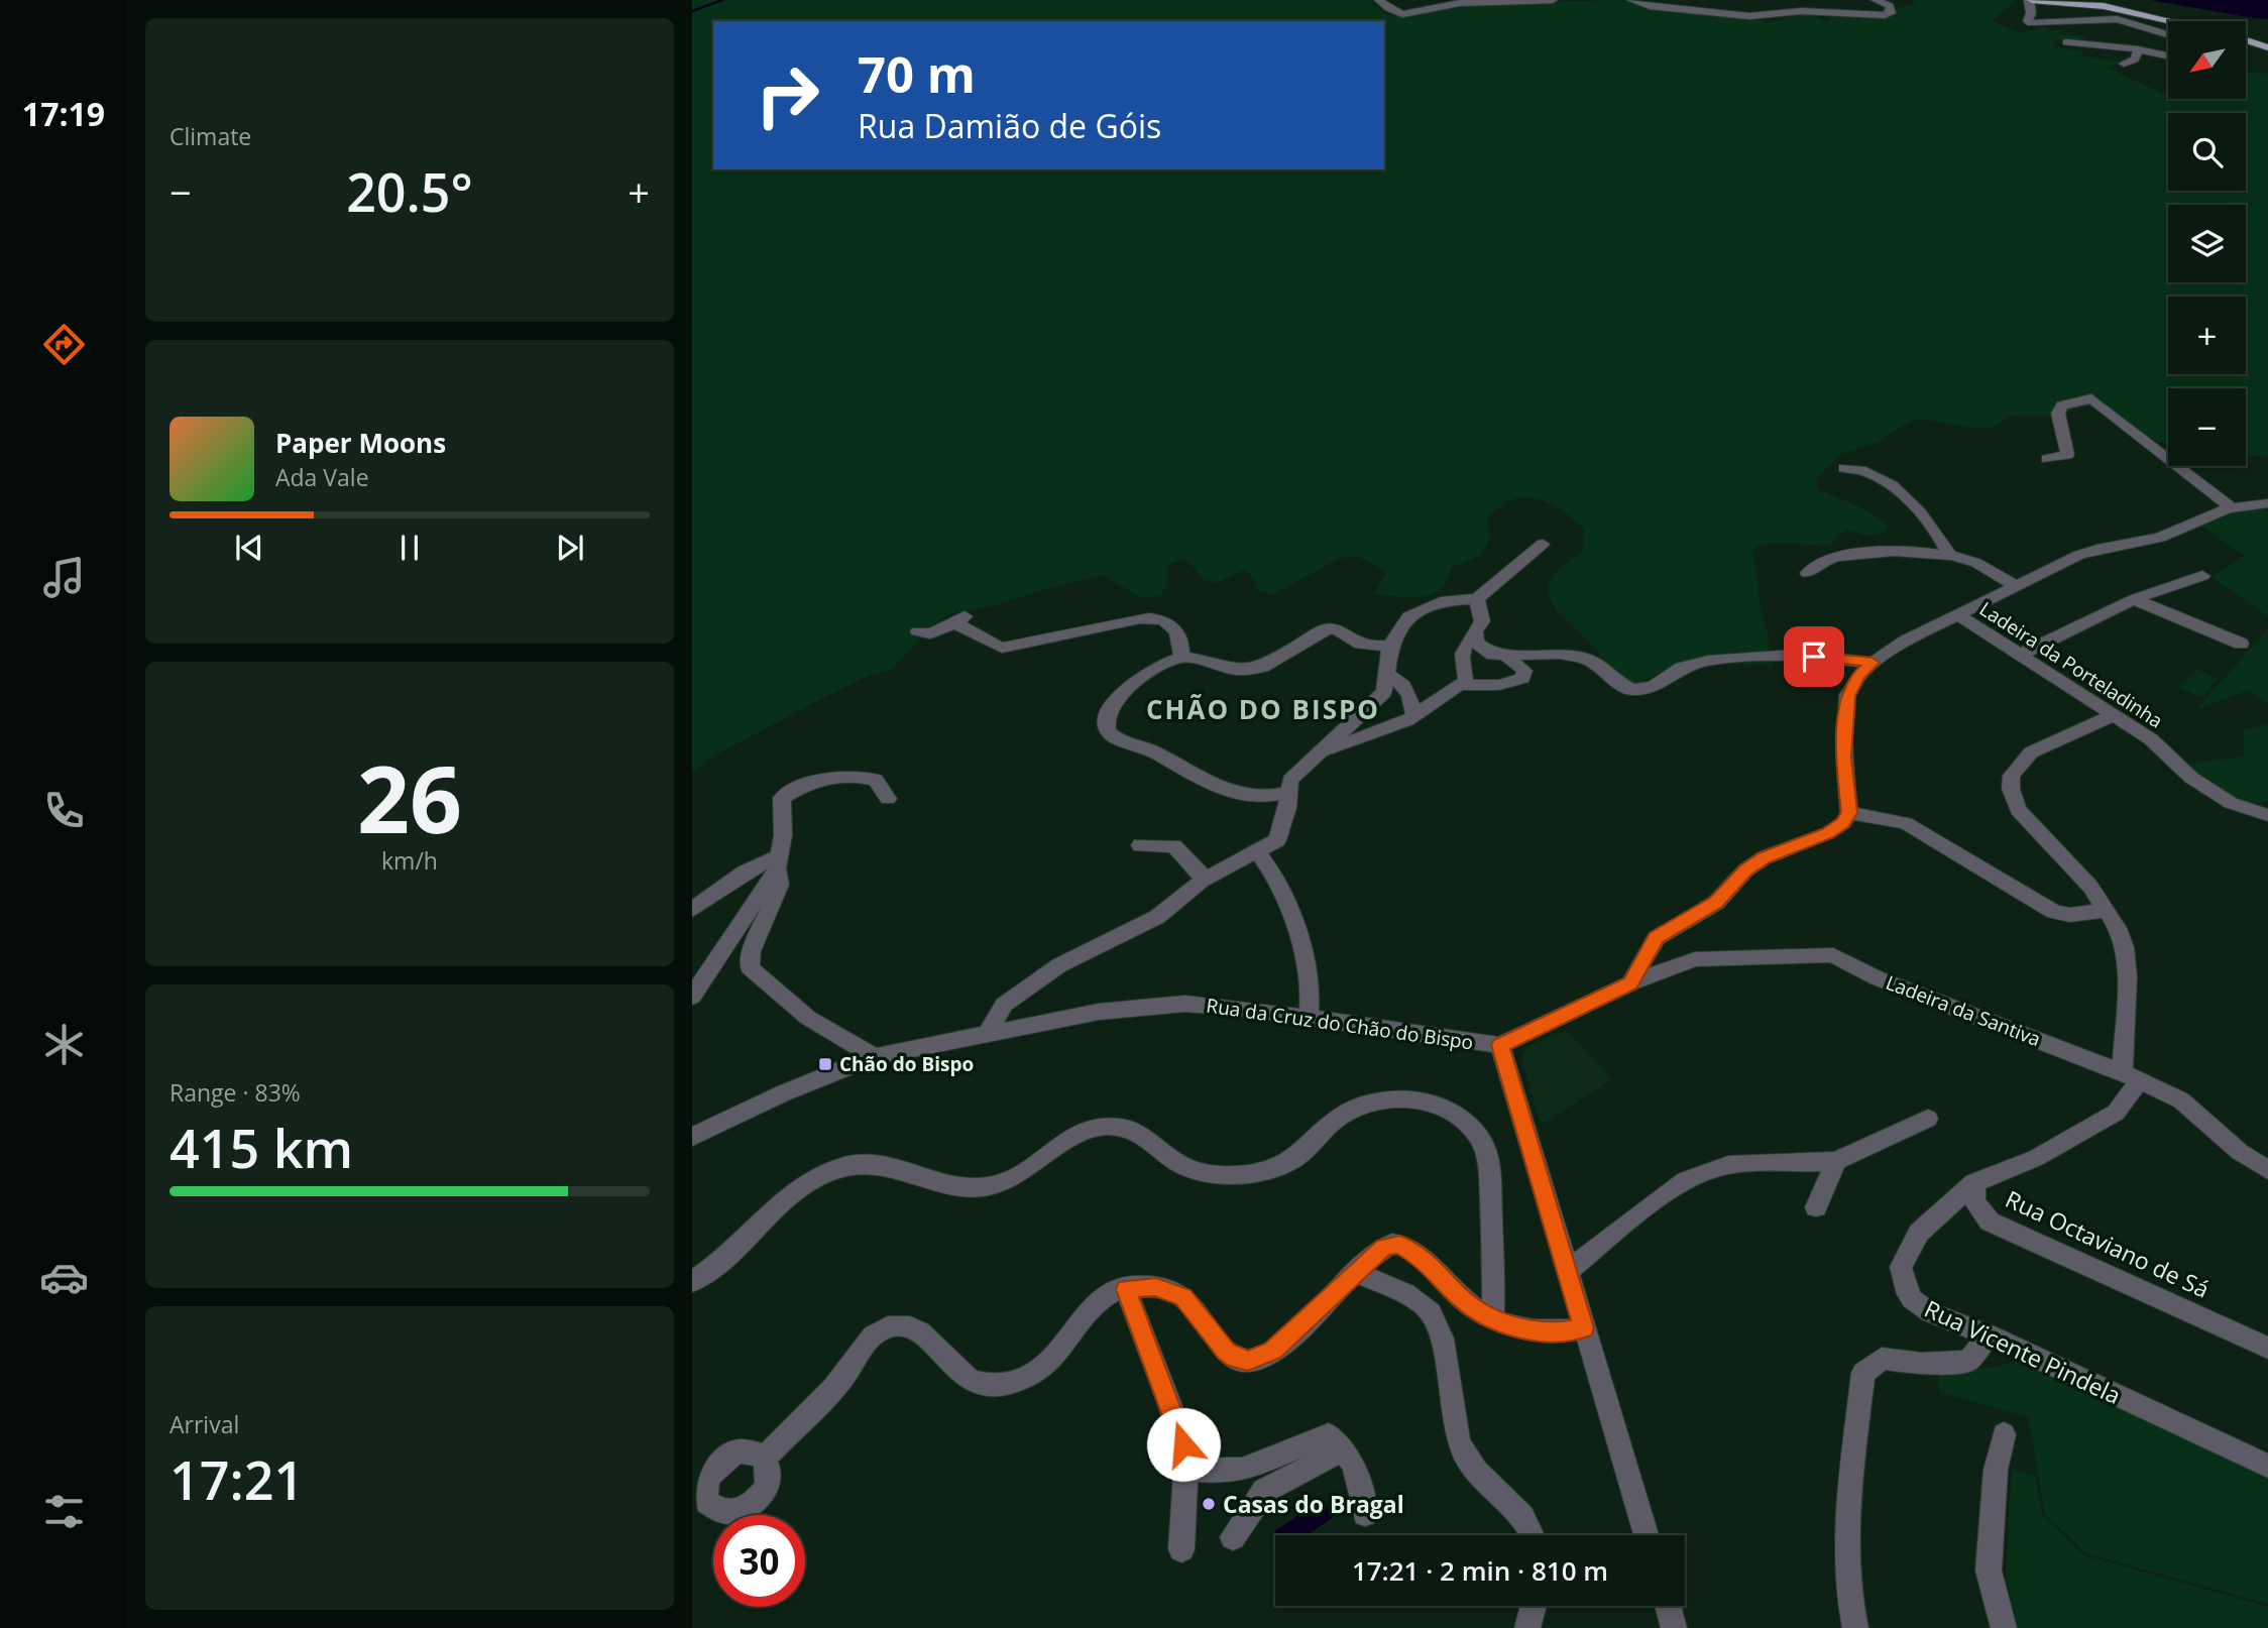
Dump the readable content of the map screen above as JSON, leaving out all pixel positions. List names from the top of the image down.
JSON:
{
  "streets": {
    "street": [
      "Ladeira da Porteladinha",
      "Ladeira da Santiva",
      "Rua da Cruz do Chão do Bispo",
      "Rua Octaviano de Sá",
      "Rua Vicente Pindela"
    ]
  },
  "crossings": [
    ["Ladeira da Santiva", "Rua da Cruz do Chão do Bispo"],
    ["Ladeira da Santiva", "Rua Octaviano de Sá"],
    ["Rua Octaviano de Sá", "Rua Vicente Pindela"]
  ],
  "districts": ["CHÃO DO BISPO"],
  "places": {
    "transit": ["Chão do Bispo"],
    "other": ["Casas do Bragal"]
  },
  "north": "bottom left",
  "page": {
    "tabs": "17:19",
    "tile": [
      "Climate",
      ["26", "km/h"],
      ["Range · 83%", "415 km"],
      ["Arrival", "17:21"]
    ],
    "map_buttons": ["+", "−"],
    "turn": ["70 m", "Rua Damião de Góis"],
    "heat": ["−", "20.5°", "+"],
    "song": ["Paper Moons", "Ada Vale"],
    "limit": "30",
    "trip": "17:21 · 2 min · 810 m"
  }
}
